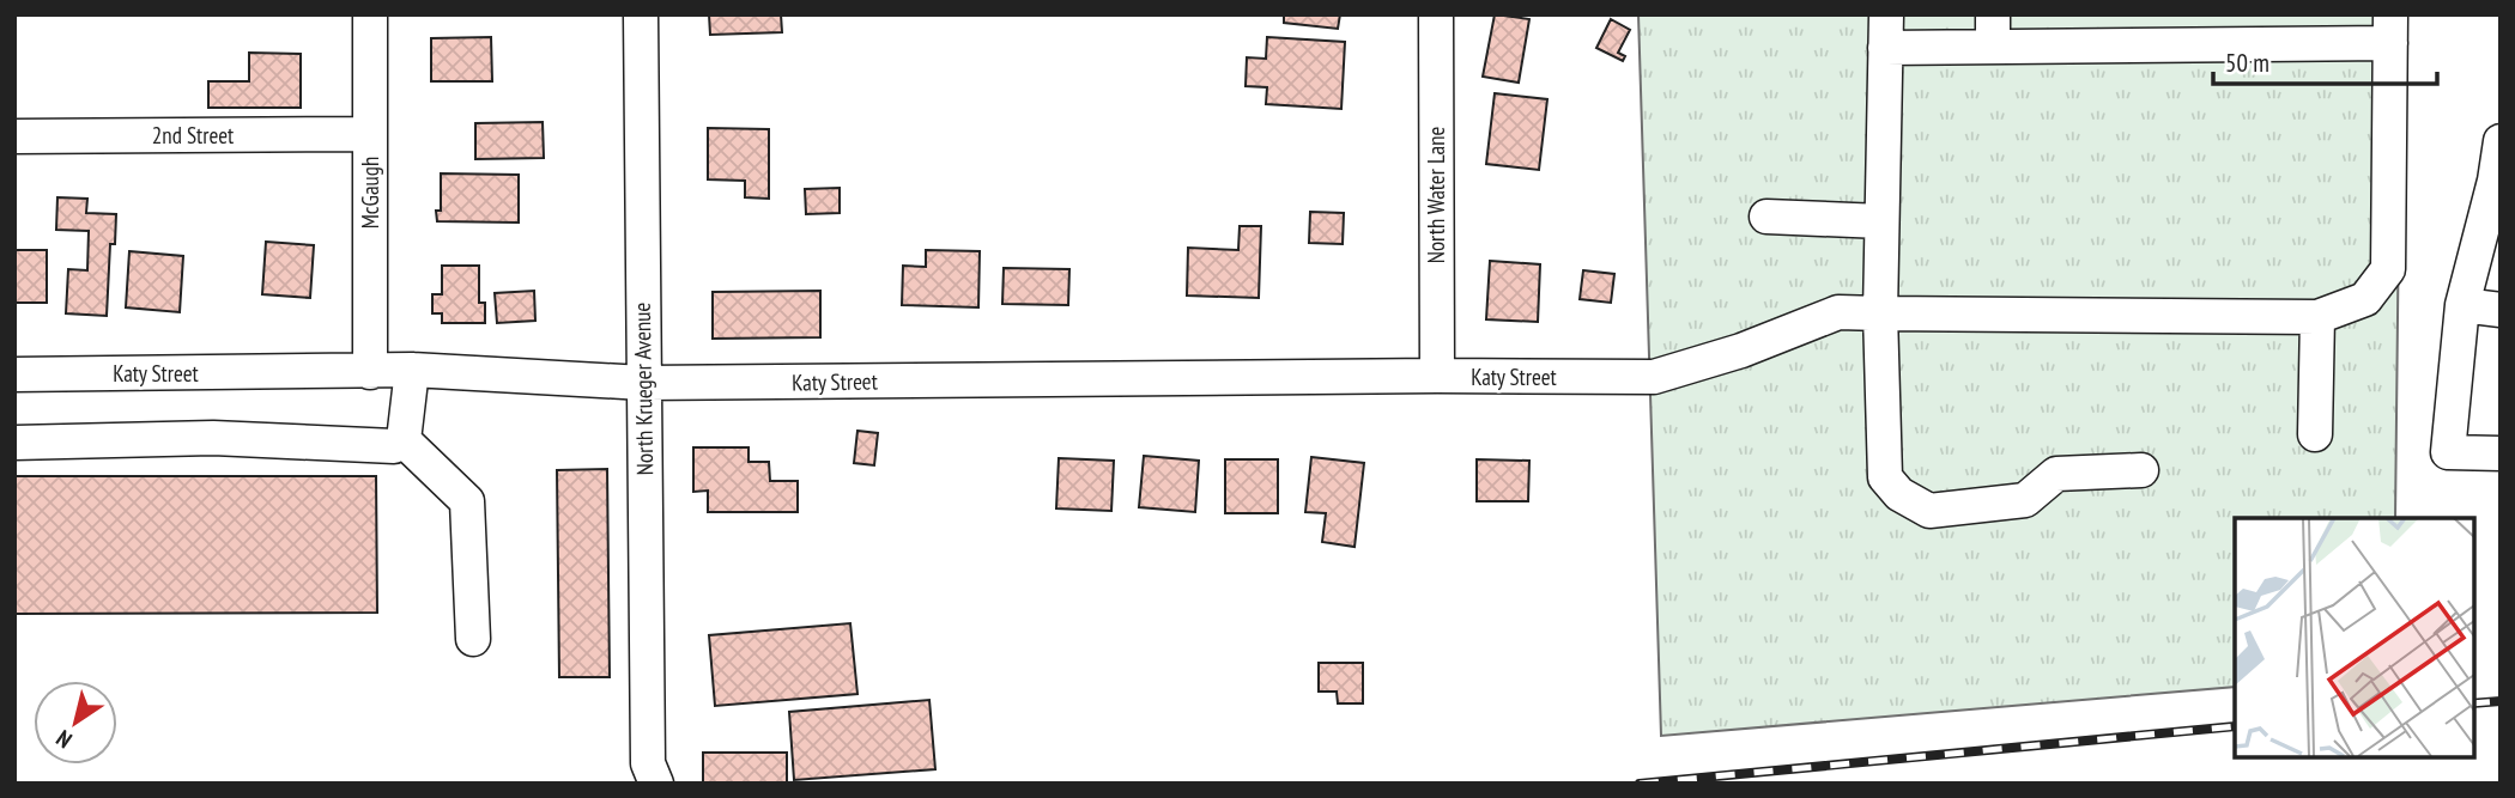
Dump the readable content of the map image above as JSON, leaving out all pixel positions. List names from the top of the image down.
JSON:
{
  "streets": {
    "street": [
      "2nd Street",
      "McGaugh",
      "North Water Lane",
      "Katy Street",
      "North Krueger Avenue"
    ]
  },
  "crossings": [
    ["2nd Street", "McGaugh"],
    ["McGaugh", "Katy Street"],
    ["North Water Lane", "Katy Street"],
    ["Katy Street", "North Krueger Avenue"]
  ],
  "scale_bar": "50 m",
  "north": "bottom left"
}
